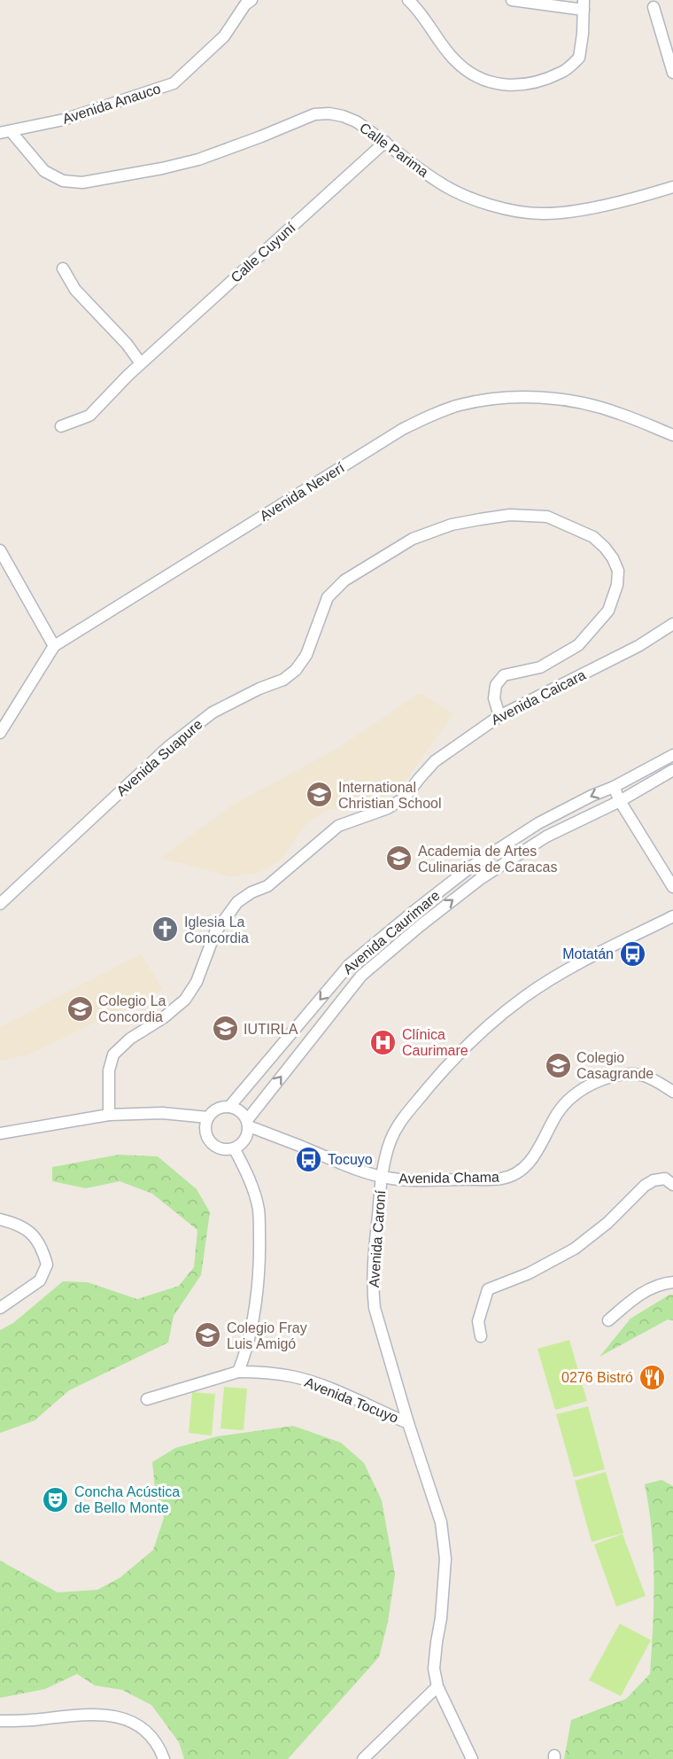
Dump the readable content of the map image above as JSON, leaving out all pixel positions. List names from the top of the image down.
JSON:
{
  "streets": {
    "street": [
      "Avenida Anauco",
      "Calle Parima",
      "Calle Cuyuní",
      "Avenida Neverí",
      "Avenida Caicara",
      "Avenida Suapure",
      "Avenida Caurimare",
      "Avenida Chama",
      "Avenida Caroní",
      "Avenida Tocuyo"
    ]
  },
  "crossings": [
    ["Avenida Anauco", "Calle Parima"],
    ["Calle Parima", "Calle Cuyuní"],
    ["Avenida Caicara", "Avenida Suapure"],
    ["Avenida Caurimare", "Avenida Chama"],
    ["Avenida Chama", "Avenida Caroní"],
    ["Avenida Caroní", "Avenida Tocuyo"]
  ],
  "places": {
    "school or university": [
      "International Christian School",
      "Academia de Artes Culinarias de Caracas",
      "Colegio La Concordia",
      "IUTIRLA",
      "Colegio Casagrande",
      "Colegio Fray Luis Amigó"
    ],
    "church": ["Iglesia La Concordia"],
    "bus stop": ["Motatán", "Tocuyo"],
    "hospital": ["Clínica Caurimare"],
    "restaurant": ["0276 Bistró"],
    "theatre": ["Concha Acústica de Bello Monte"]
  }
}
